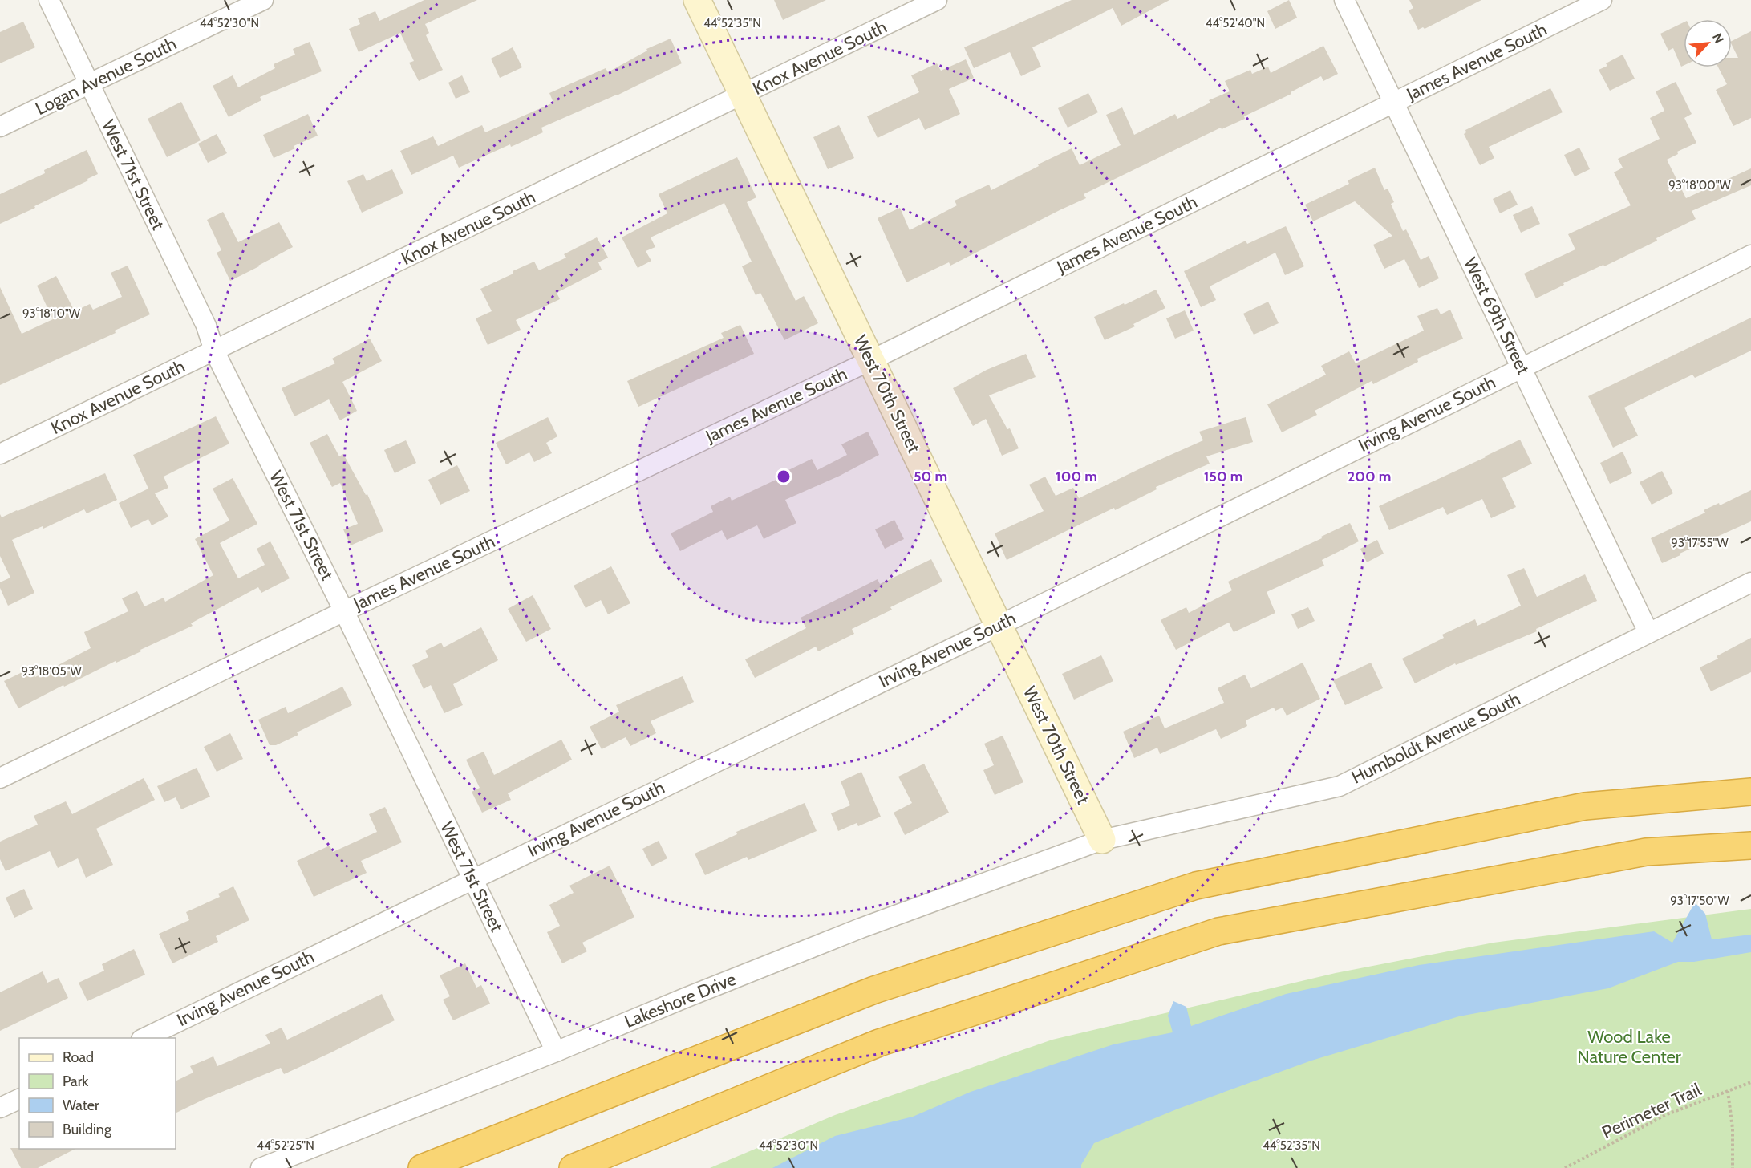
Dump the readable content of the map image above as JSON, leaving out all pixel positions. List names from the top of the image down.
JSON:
{
  "streets": {
    "street": [
      "Knox Avenue South",
      "James Avenue South",
      "Logan Avenue South",
      "West 71st Street",
      "West 69th Street",
      "West 70th Street",
      "Irving Avenue South",
      "Humboldt Avenue South",
      "Lakeshore Drive"
    ],
    "path": ["Perimeter Trail"]
  },
  "crossings": [
    ["Knox Avenue South", "West 71st Street"],
    ["Knox Avenue South", "West 70th Street"],
    ["James Avenue South", "West 71st Street"],
    ["James Avenue South", "West 69th Street"],
    ["James Avenue South", "West 70th Street"],
    ["Logan Avenue South", "West 71st Street"],
    ["West 71st Street", "Irving Avenue South"],
    ["West 71st Street", "Lakeshore Drive"],
    ["West 69th Street", "Irving Avenue South"],
    ["West 69th Street", "Humboldt Avenue South"],
    ["West 70th Street", "Irving Avenue South"],
    ["West 70th Street", "Humboldt Avenue South"],
    ["West 70th Street", "Lakeshore Drive"],
    ["Humboldt Avenue South", "Lakeshore Drive"]
  ],
  "parks": ["Wood Lake Nature Center"],
  "legend": [
    "Road",
    "Park",
    "Water",
    "Building"
  ],
  "north": "top right",
  "coordinates": [
    "44°52'30\"N",
    "44°52'35\"N",
    "44°52'40\"N",
    "93°18'00\"W",
    "93°18'10\"W",
    "93°17'55\"W",
    "93°18'05\"W",
    "93°17'50\"W",
    "44°52'25\"N"
  ],
  "rings": [
    "50 m",
    "100 m",
    "150 m",
    "200 m"
  ]
}
